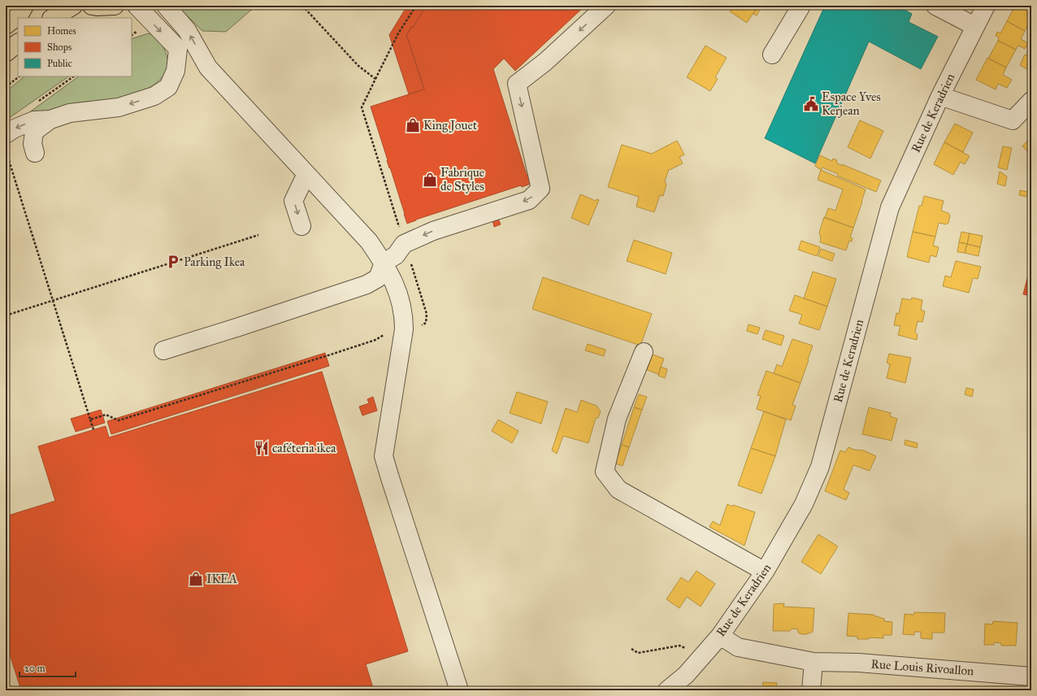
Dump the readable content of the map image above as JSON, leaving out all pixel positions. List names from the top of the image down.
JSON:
{
  "streets": {
    "street": ["Rue de Keradrien", "Rue Louis Rivoallon"]
  },
  "crossings": [
    ["Rue de Keradrien", "Rue Louis Rivoallon"]
  ],
  "places": {
    "public building": ["Espace Yves Kerjean"],
    "shop": ["King Jouet", "Fabrique de Styles", "IKEA"],
    "parking": ["Parking Ikea"],
    "restaurant": ["caféteria ikea"]
  },
  "legend": ["Homes", "Shops", "Public"],
  "scale_bar": "20 m"
}
